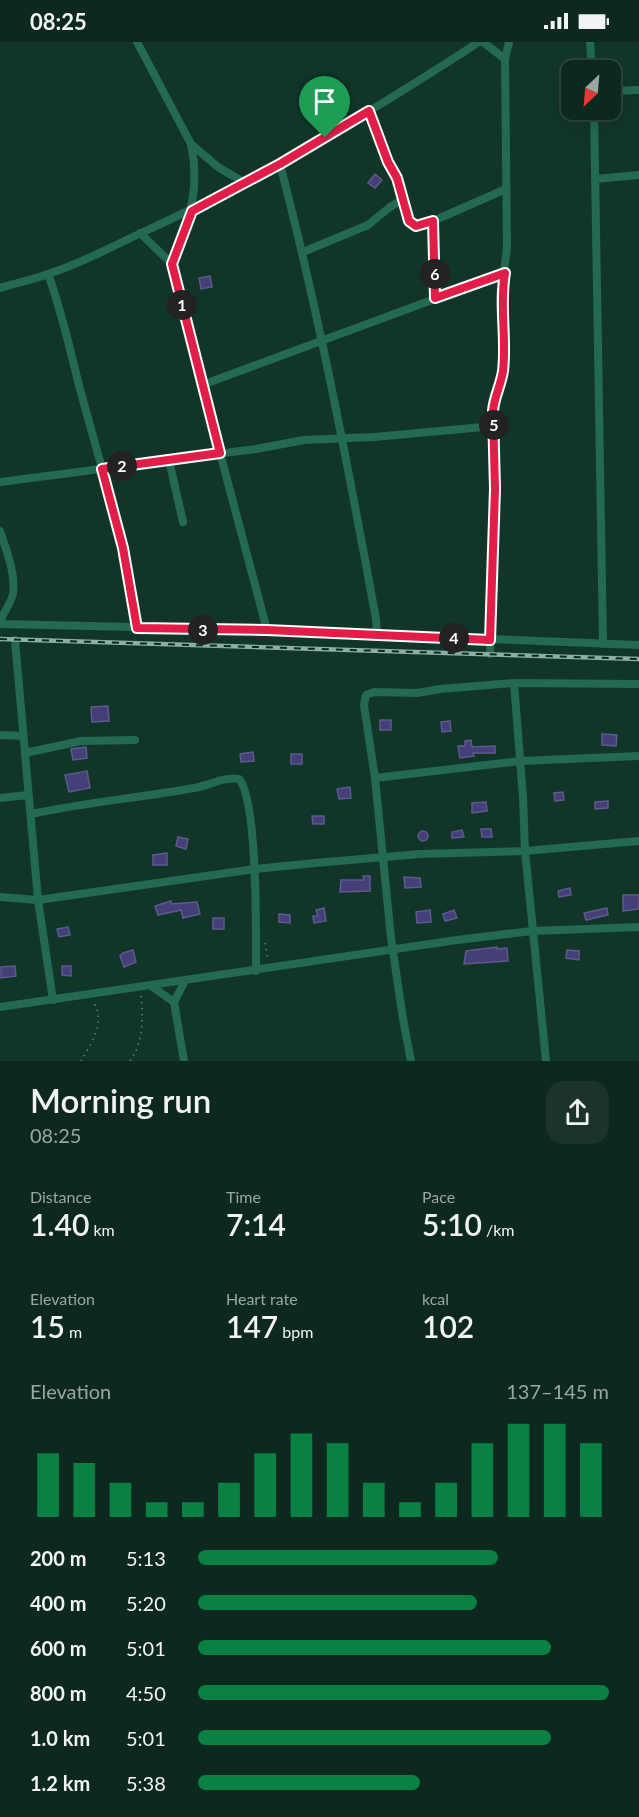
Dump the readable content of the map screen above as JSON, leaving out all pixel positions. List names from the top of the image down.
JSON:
{
  "north": "bottom left",
  "page": {
    "status": "08:25",
    "pins": [
      "6",
      "1",
      "5",
      "2",
      "3",
      "4"
    ],
    "heading": ["Morning run", "08:25"],
    "stats": [
      ["Distance", "1.40 km"],
      ["Time", "7:14"],
      ["Pace", "5:10 /km"],
      ["Elevation", "15 m"],
      ["Heart rate", "147 bpm"],
      ["kcal", "102"]
    ],
    "chart": ["Elevation", "137–145 m"],
    "list": [
      {
        "name": "200 m",
        "note": "5:13"
      },
      {
        "name": "400 m",
        "note": "5:20"
      },
      {
        "name": "600 m",
        "note": "5:01"
      },
      {
        "name": "800 m",
        "note": "4:50"
      },
      {
        "name": "1.0 km",
        "note": "5:01"
      },
      {
        "name": "1.2 km",
        "note": "5:38"
      }
    ]
  }
}
